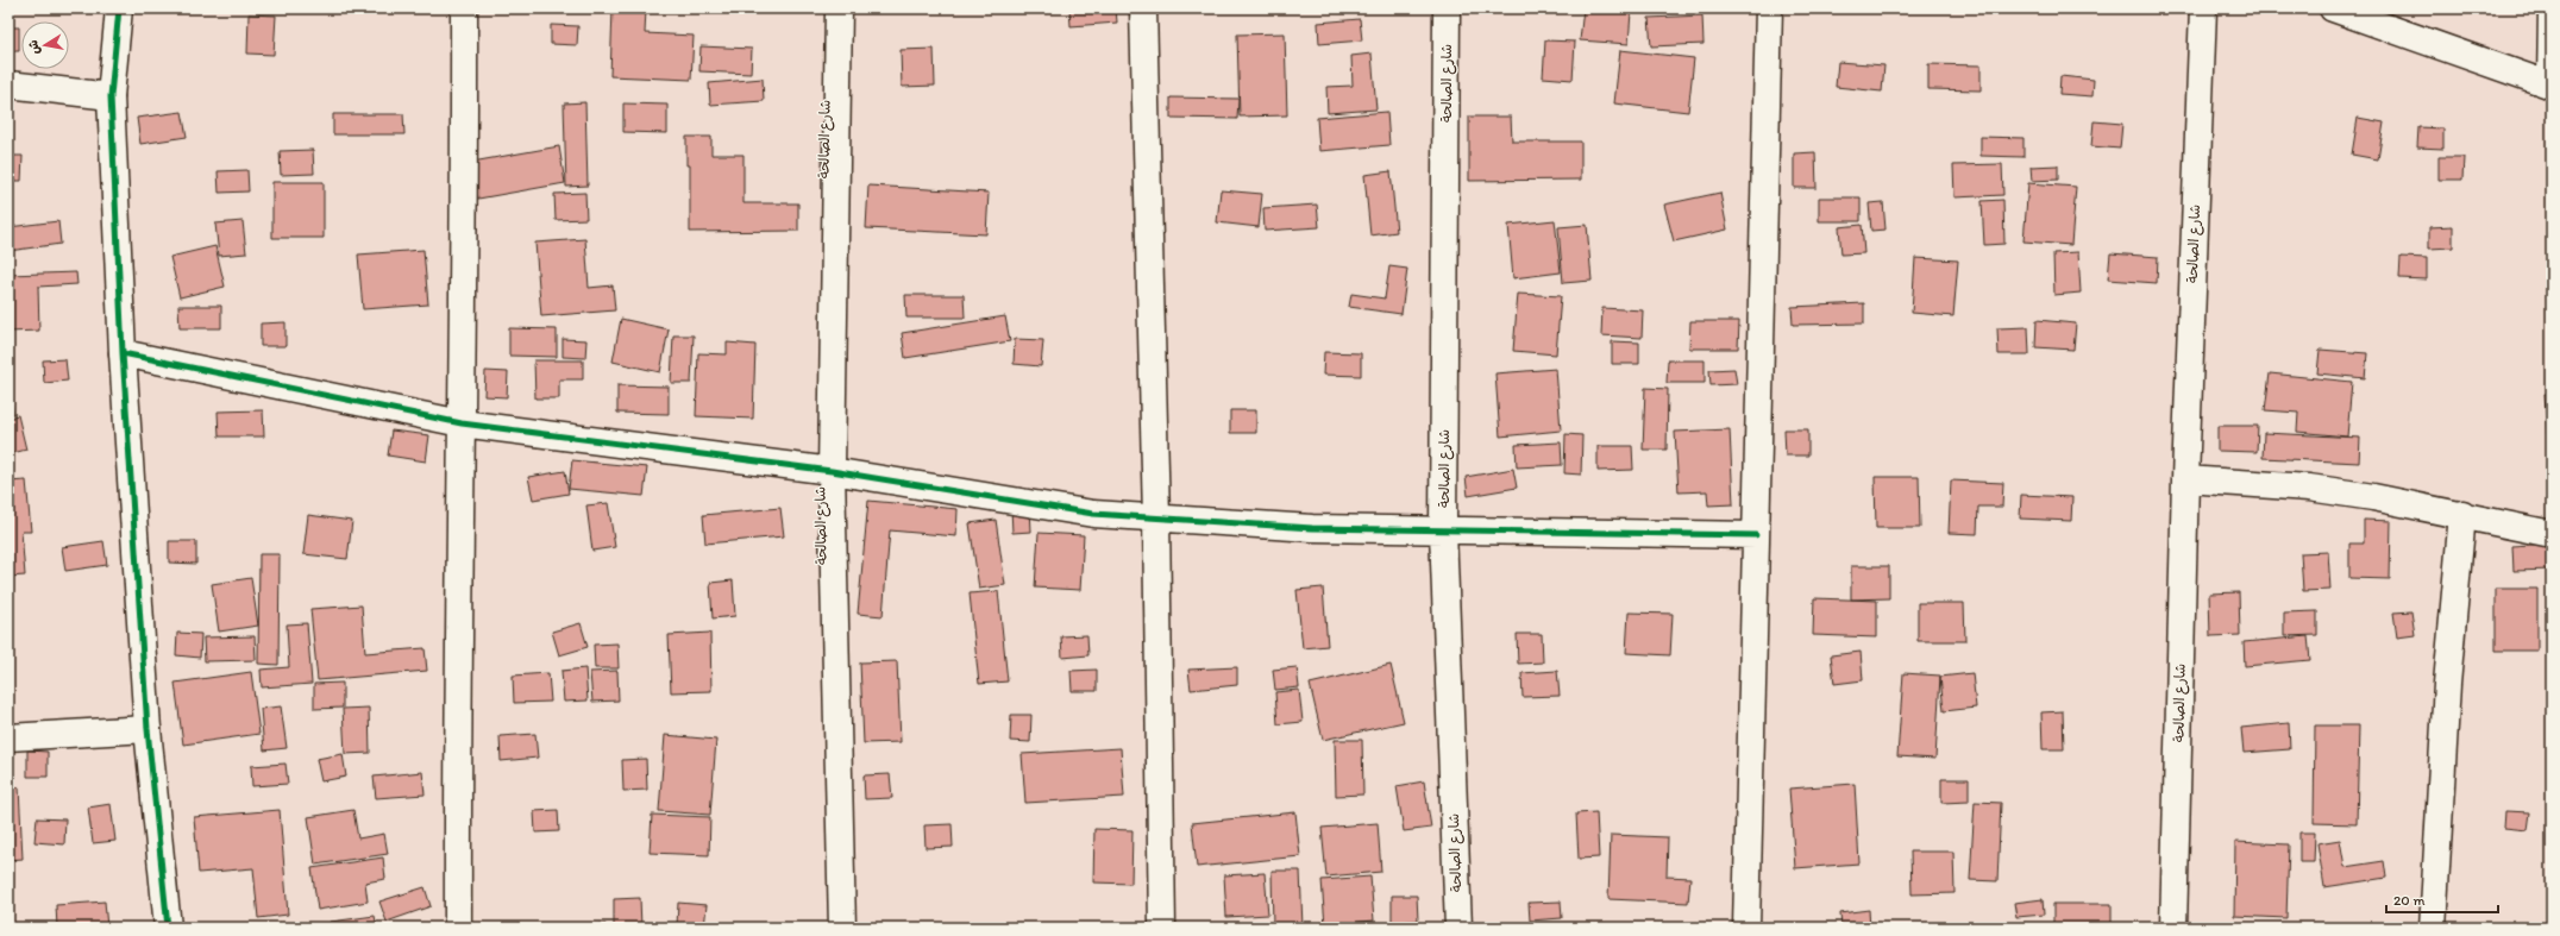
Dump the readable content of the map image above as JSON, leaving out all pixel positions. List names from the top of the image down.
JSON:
{
  "streets": {
    "street": ["شارع الصالحة"]
  },
  "scale_bar": "20 m",
  "north": "left"
}
